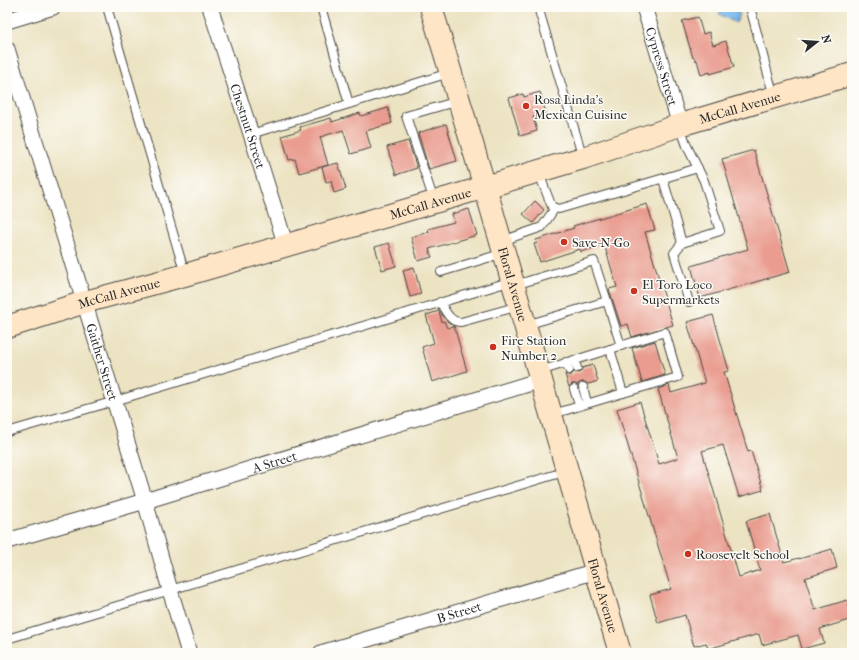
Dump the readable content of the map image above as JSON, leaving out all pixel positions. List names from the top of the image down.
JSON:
{
  "streets": {
    "main road": ["McCall Avenue", "Floral Avenue"],
    "street": [
      "Cypress Street",
      "Chestnut Street",
      "Gaither Street",
      "A Street",
      "B Street"
    ]
  },
  "crossings": [
    ["Cypress Street", "McCall Avenue"],
    ["McCall Avenue", "Chestnut Street"],
    ["McCall Avenue", "Floral Avenue"],
    ["McCall Avenue", "Gaither Street"],
    ["Floral Avenue", "A Street"],
    ["Floral Avenue", "B Street"],
    ["Gaither Street", "A Street"]
  ],
  "places": [
    "Rosa Linda's Mexican Cuisine",
    "Save-N-Go",
    "El Toro Loco Supermarkets",
    "Fire Station Number 2",
    "Roosevelt School"
  ],
  "north": "right"
}
